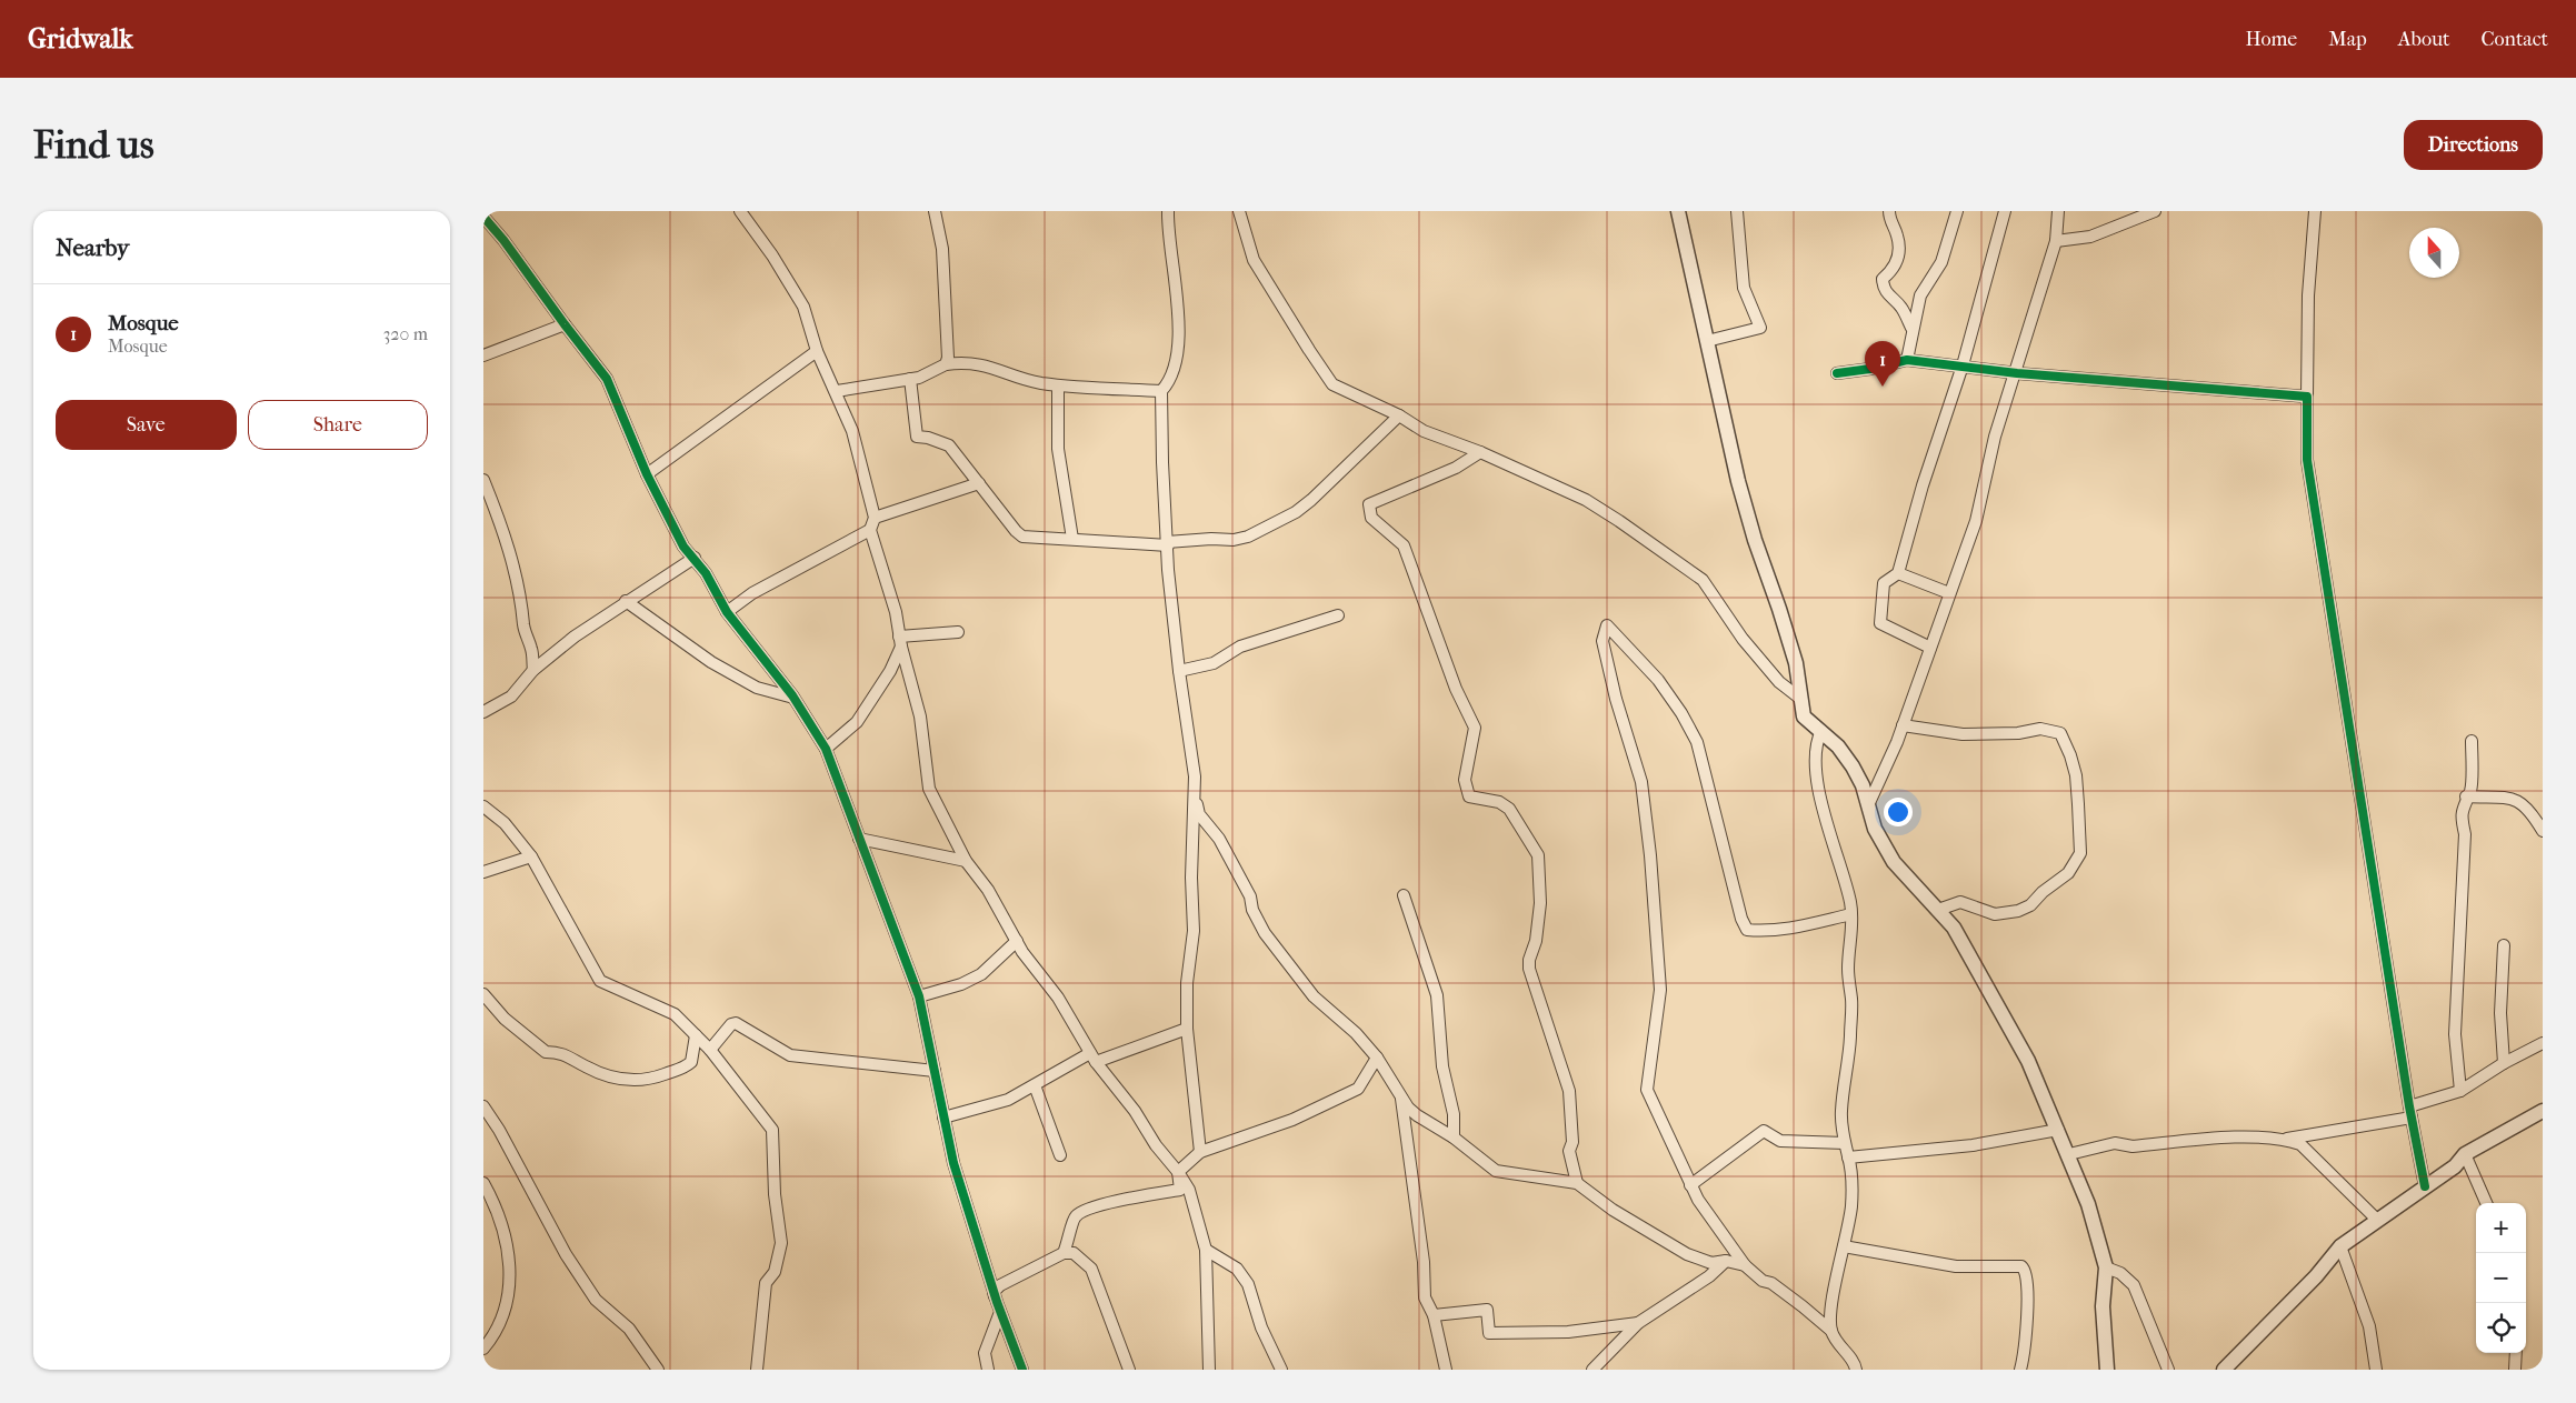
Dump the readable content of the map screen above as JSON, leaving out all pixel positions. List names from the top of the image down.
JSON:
{
  "north": "top",
  "page": {
    "header": "Gridwalk",
    "nav": [
      "Home",
      "Map",
      "About",
      "Contact"
    ],
    "buttons": [
      "Directions",
      ["Save", "Share"]
    ],
    "title": "Find us",
    "heading": "Nearby",
    "list": [
      {
        "mark": "1",
        "name": "Mosque",
        "note": "Mosque",
        "value": "320 m"
      }
    ],
    "pins": "1",
    "map_buttons": ["+", "−"]
  }
}
